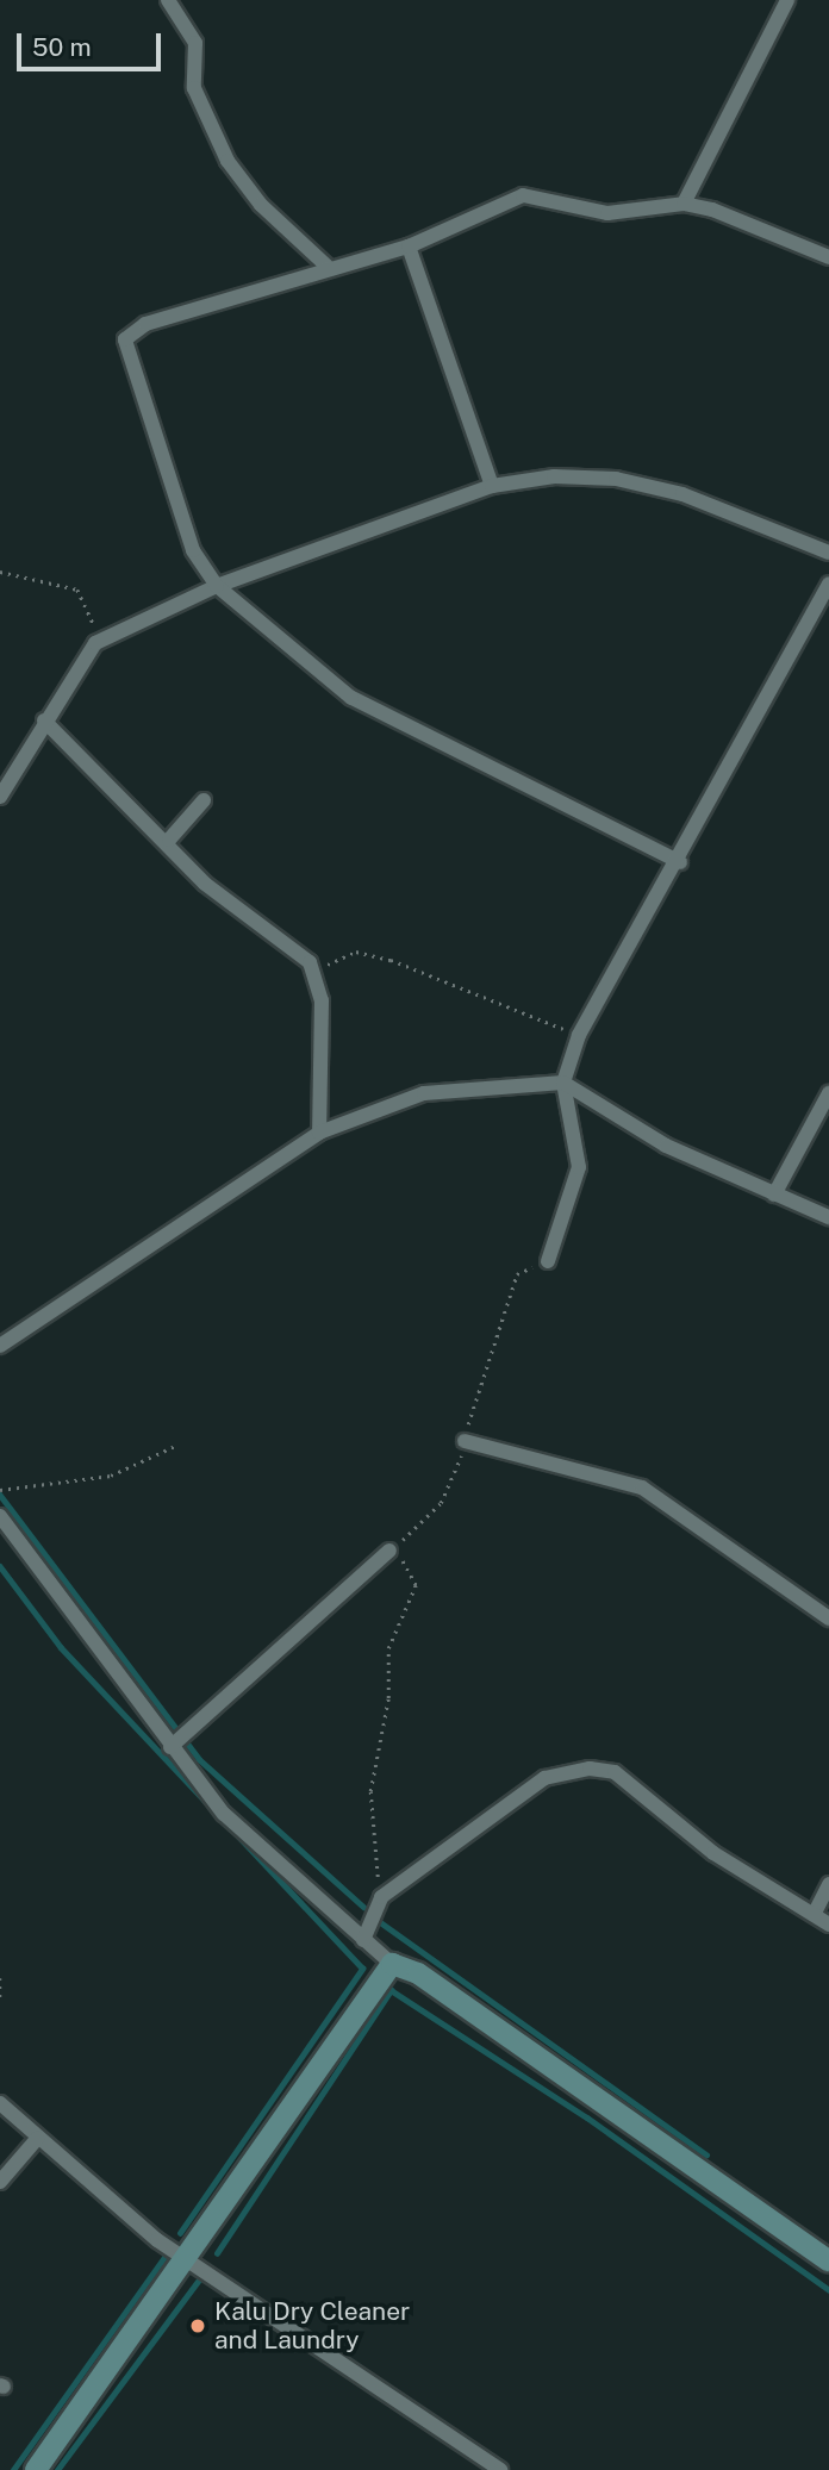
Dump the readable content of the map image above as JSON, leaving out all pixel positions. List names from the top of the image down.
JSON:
{
  "places": ["Kalu Dry Cleaner and Laundry"],
  "scale_bar": "50 m"
}
